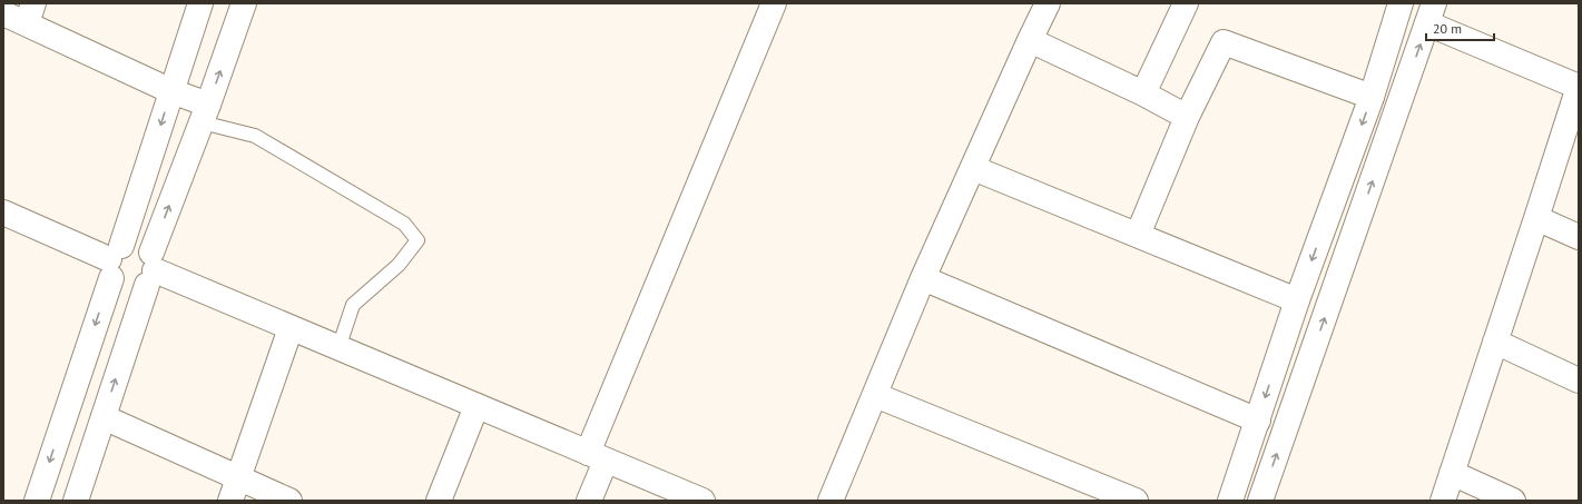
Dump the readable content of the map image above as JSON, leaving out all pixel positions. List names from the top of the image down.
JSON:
{
  "scale_bar": "20 m"
}
